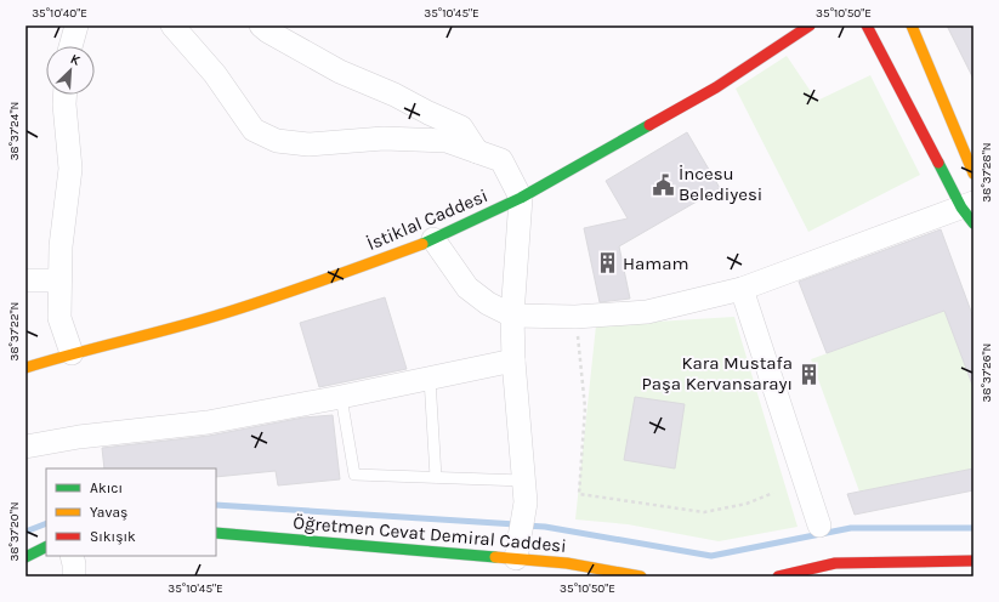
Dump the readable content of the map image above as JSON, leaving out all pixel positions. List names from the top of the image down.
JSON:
{
  "streets": {
    "main road": ["İstiklal Caddesi", "Öğretmen Cevat Demiral Caddesi"]
  },
  "places": {
    "public building": ["İncesu Belediyesi"],
    "building": ["Hamam", "Kara Mustafa Paşa Kervansarayı"]
  },
  "legend": ["Akıcı", "Yavaş", "Sıkışık"],
  "north": "top right",
  "coordinates": [
    "35°10'40\"E",
    "35°10'45\"E",
    "35°10'50\"E",
    "38°37'24\"N",
    "38°37'28\"N",
    "38°37'22\"N",
    "38°37'26\"N",
    "38°37'20\"N"
  ]
}
